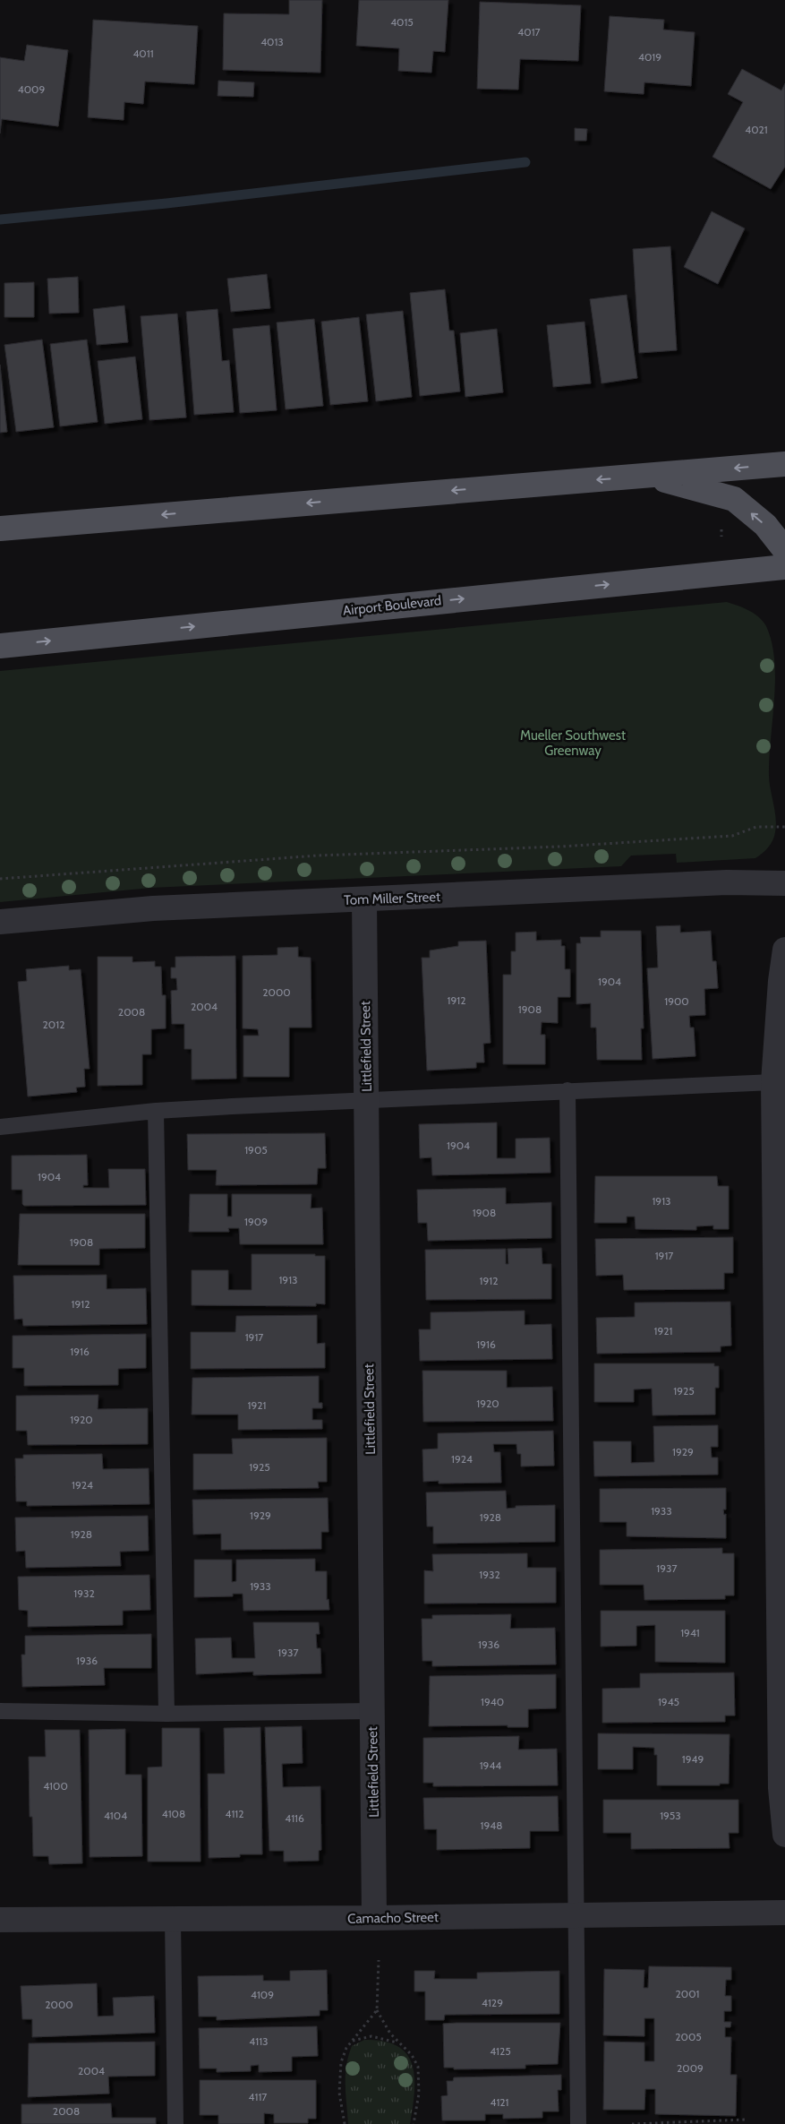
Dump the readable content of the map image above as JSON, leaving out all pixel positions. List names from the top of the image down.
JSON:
{
  "streets": {
    "main road": ["Airport Boulevard"],
    "street": ["Tom Miller Street", "Littlefield Street", "Camacho Street"]
  },
  "crossings": [
    ["Tom Miller Street", "Littlefield Street"],
    ["Littlefield Street", "Camacho Street"]
  ],
  "parks": ["Mueller Southwest Greenway"],
  "house_numbers": [
    "4015",
    "4017",
    "4013",
    "4011",
    "4019",
    "4009",
    "4021",
    "1904",
    "2000",
    "1912",
    "1900",
    "2004",
    "1908",
    "2008",
    "2012",
    "1904",
    "1905",
    "1904",
    "1913",
    "1908",
    "1909",
    "1908",
    "1917",
    "1913",
    "1912",
    "1912",
    "1921",
    "1917",
    "1916",
    "1916",
    "1925",
    "1920",
    "1921",
    "1920",
    "1929",
    "1924",
    "1925",
    "1924",
    "1933",
    "1929",
    "1928",
    "1928",
    "1937",
    "1932",
    "1933",
    "1932",
    "1941",
    "1936",
    "1937",
    "1936",
    "1940",
    "1945",
    "1949",
    "1944",
    "4100",
    "4108",
    "4112",
    "4104",
    "1953",
    "4116",
    "1948",
    "2001",
    "4109",
    "4129",
    "2000",
    "2005",
    "4113",
    "4125",
    "2009",
    "2004",
    "4117",
    "4121",
    "2008"
  ]
}
